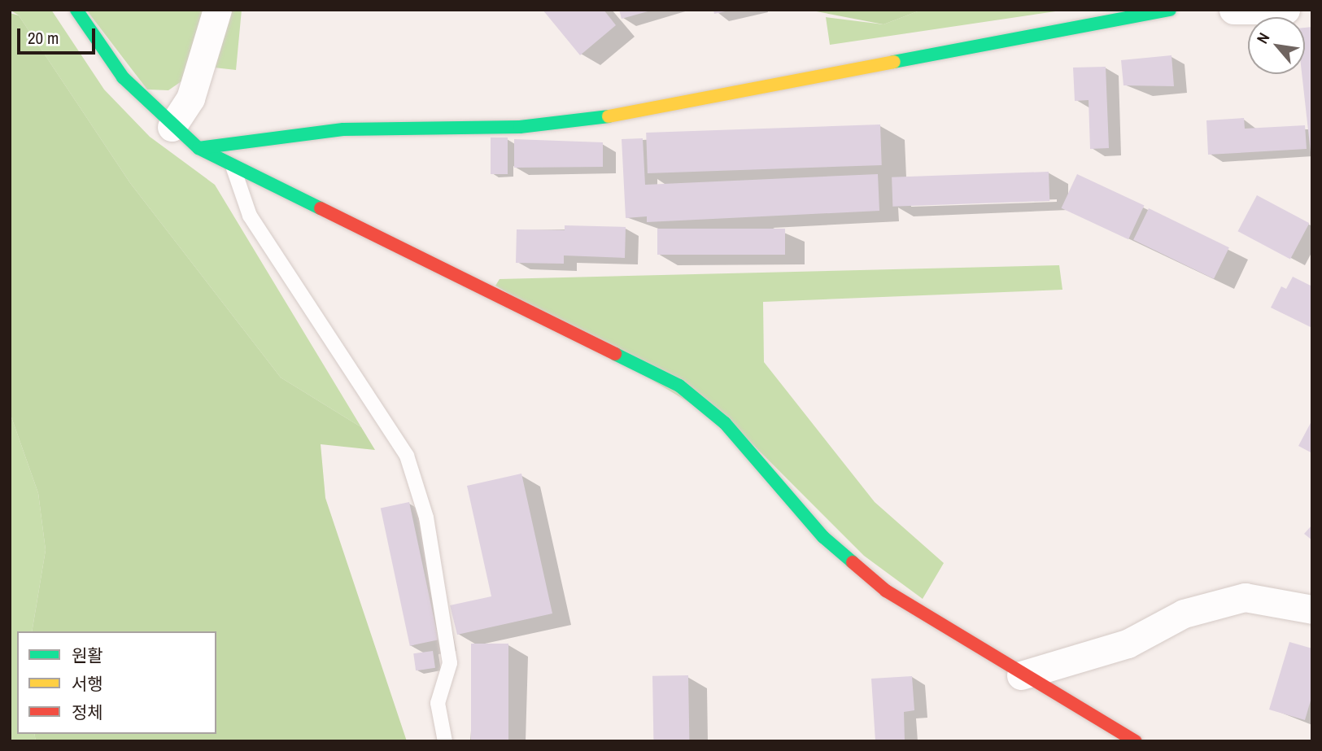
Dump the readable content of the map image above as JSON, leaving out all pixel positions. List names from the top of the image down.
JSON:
{
  "legend": ["원활", "서행", "정체"],
  "scale_bar": "20 m",
  "north": "top left"
}
